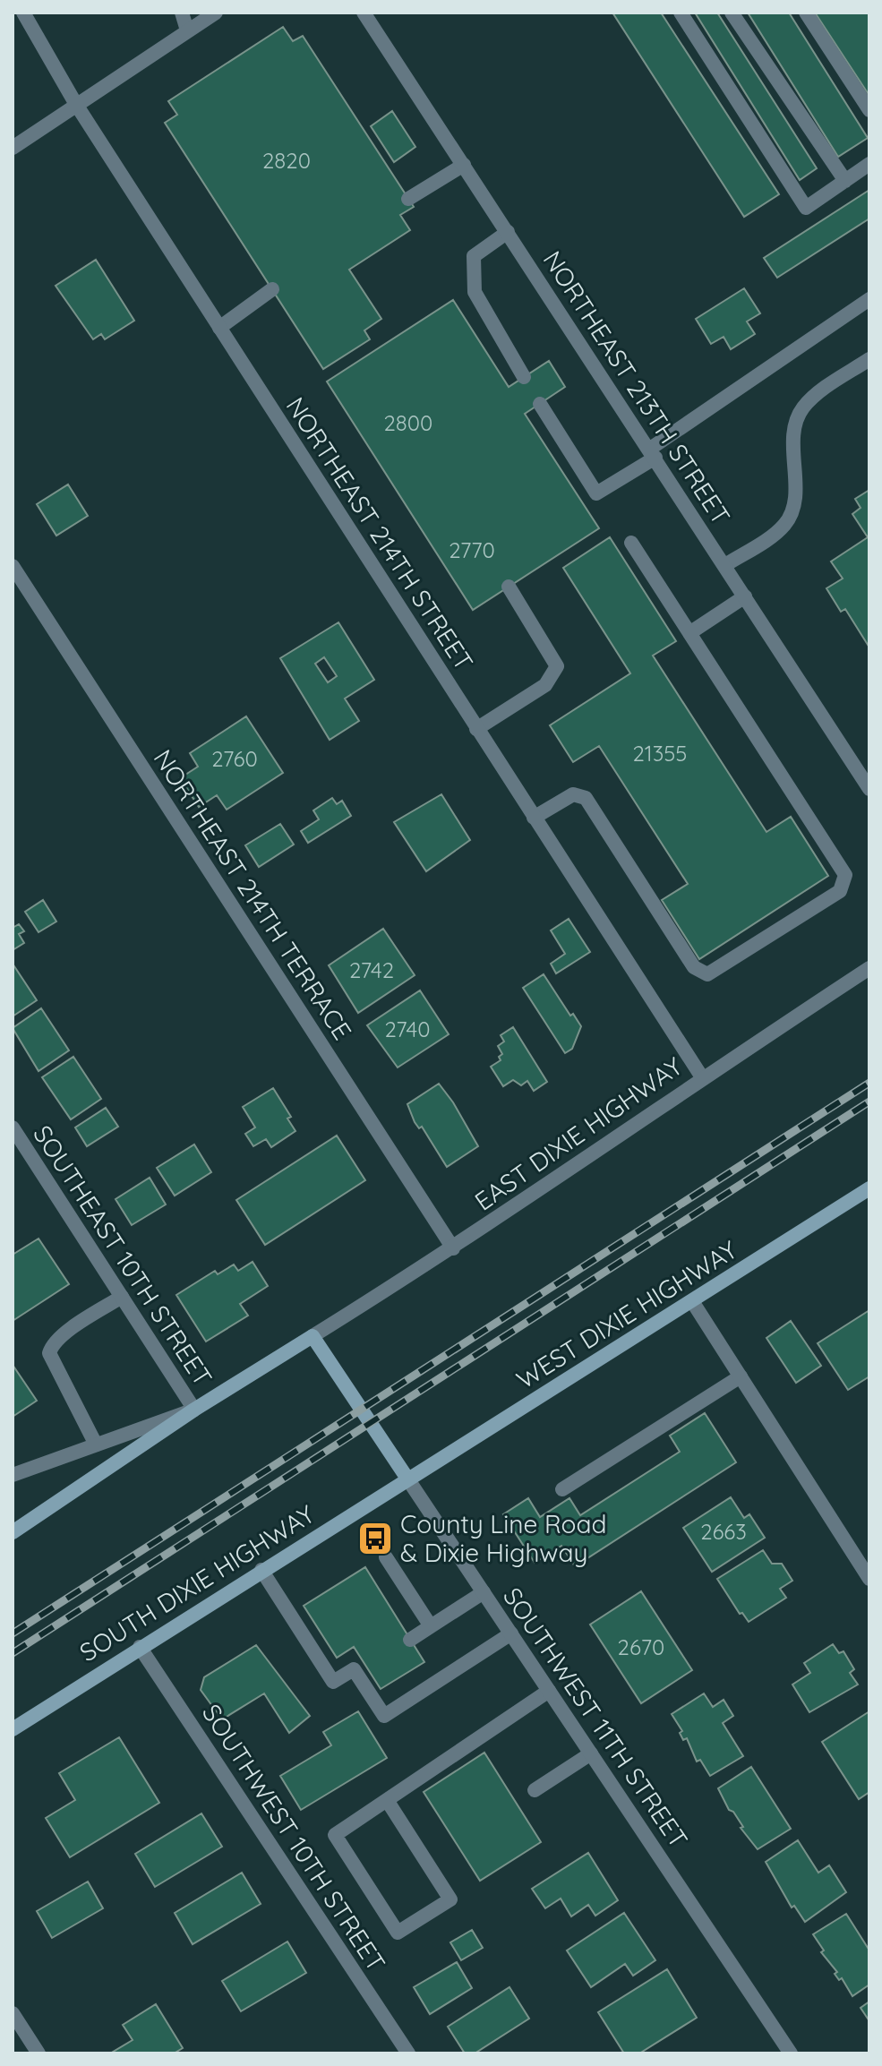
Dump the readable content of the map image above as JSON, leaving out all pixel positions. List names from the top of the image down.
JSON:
{
  "streets": {
    "main road": ["WEST DIXIE HIGHWAY", "SOUTH DIXIE HIGHWAY", "SOUTHWEST 11TH STREET"],
    "street": [
      "NORTHEAST 213TH STREET",
      "NORTHEAST 214TH STREET",
      "NORTHEAST 214TH TERRACE",
      "EAST DIXIE HIGHWAY",
      "SOUTHEAST 10TH STREET",
      "SOUTHWEST 10TH STREET"
    ]
  },
  "crossings": [
    ["NORTHEAST 214TH STREET", "EAST DIXIE HIGHWAY"],
    ["NORTHEAST 214TH TERRACE", "EAST DIXIE HIGHWAY"],
    ["EAST DIXIE HIGHWAY", "SOUTHWEST 11TH STREET"],
    ["WEST DIXIE HIGHWAY", "SOUTH DIXIE HIGHWAY"],
    ["WEST DIXIE HIGHWAY", "SOUTHWEST 11TH STREET"],
    ["SOUTH DIXIE HIGHWAY", "SOUTHWEST 11TH STREET"],
    ["SOUTH DIXIE HIGHWAY", "SOUTHWEST 10TH STREET"]
  ],
  "places": {
    "bus stop": ["County Line Road & Dixie Highway"]
  },
  "house_numbers": [
    "2820",
    "2800",
    "2770",
    "21355",
    "2760",
    "2742",
    "2740",
    "2663",
    "2670"
  ]
}
